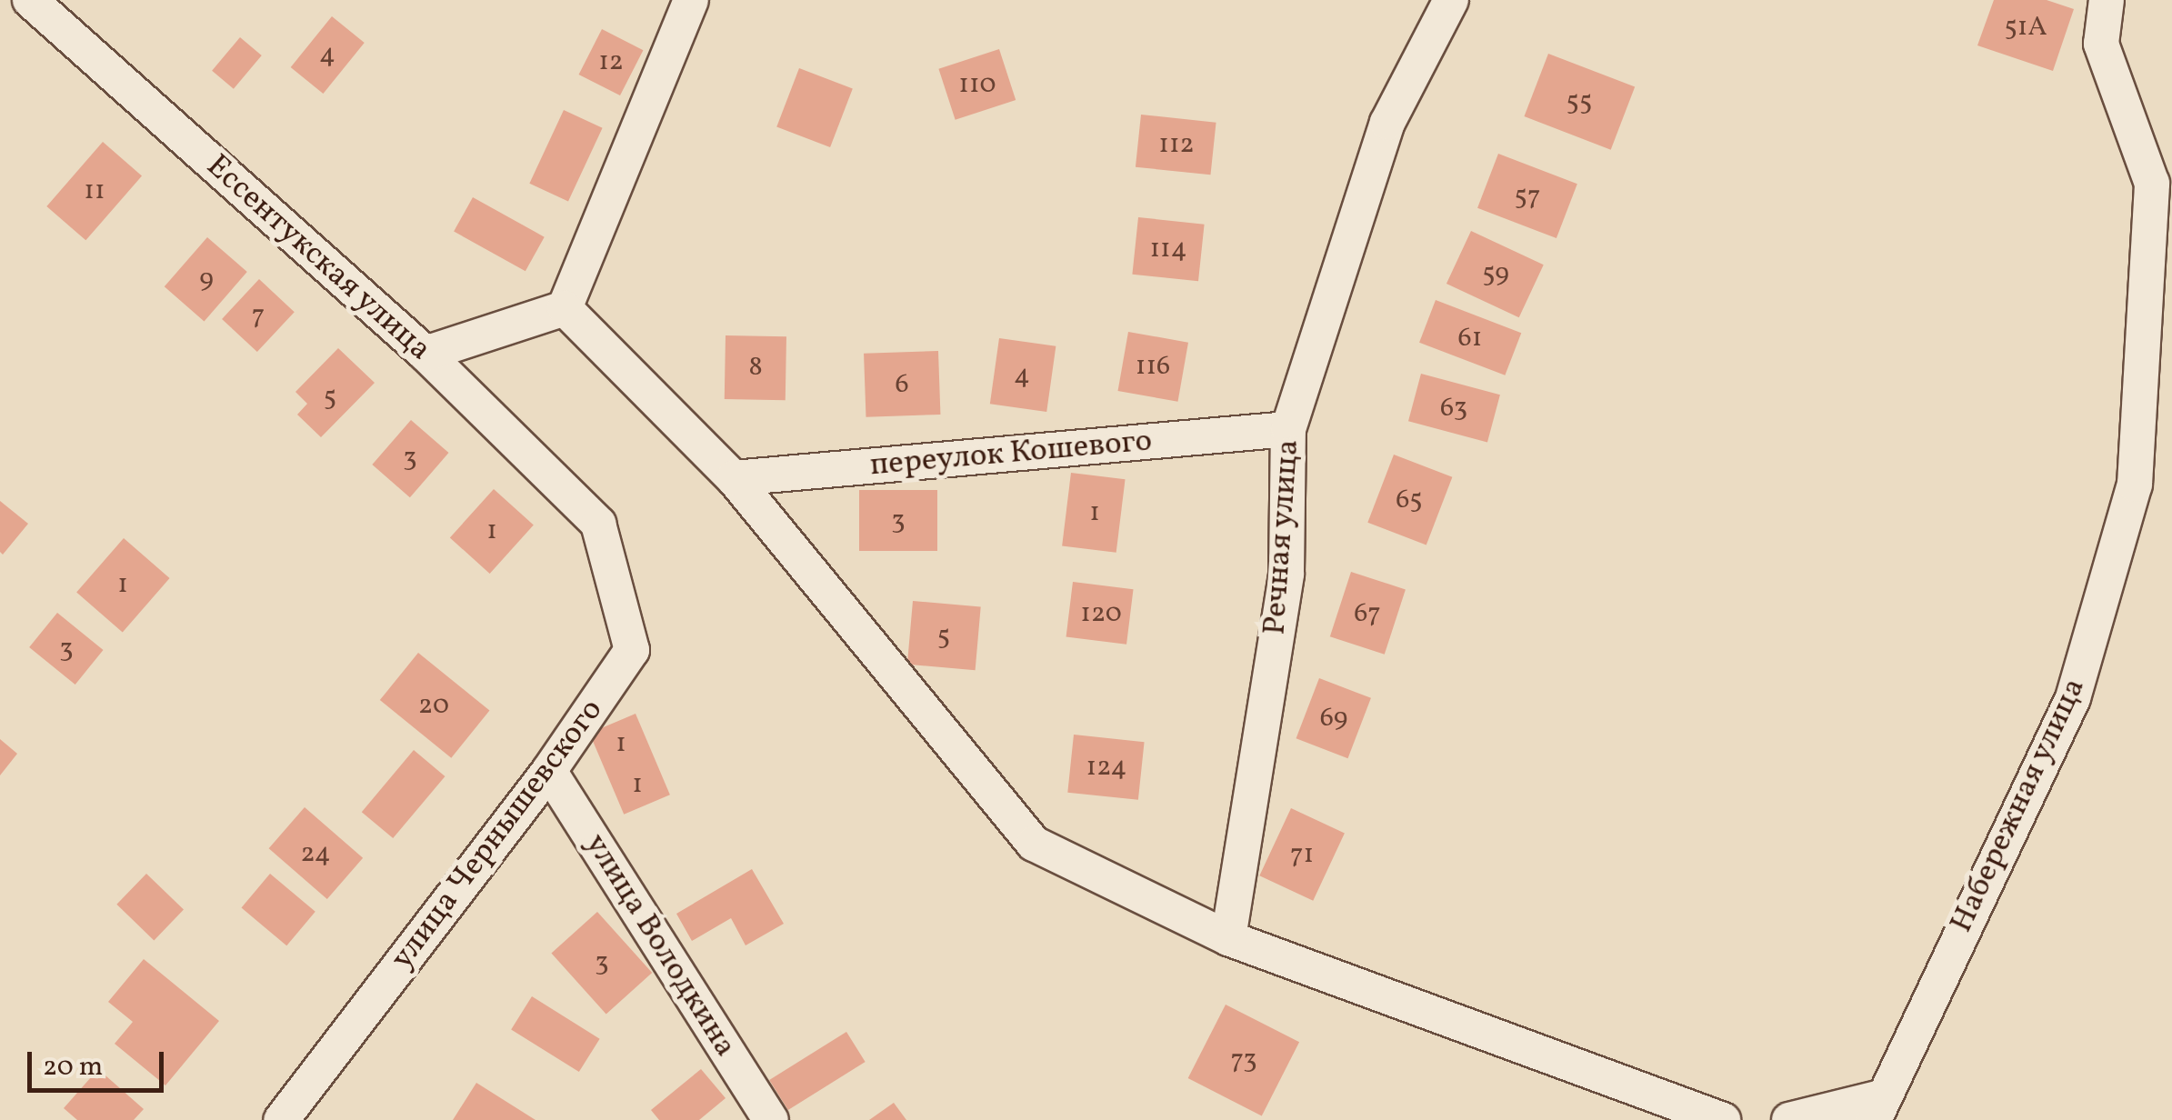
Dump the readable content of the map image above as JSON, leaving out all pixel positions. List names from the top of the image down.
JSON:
{
  "streets": {
    "street": [
      "Ессентукская улица",
      "переулок Кошевого",
      "Речная улица",
      "Набережная улица",
      "улица Чернышевского",
      "улица Володкина"
    ]
  },
  "crossings": [
    ["Ессентукская улица", "улица Чернышевского"],
    ["переулок Кошевого", "Речная улица"],
    ["улица Чернышевского", "улица Володкина"]
  ],
  "house_numbers": [
    "51А",
    "4",
    "12",
    "110",
    "55",
    "112",
    "11",
    "57",
    "114",
    "59",
    "9",
    "7",
    "61",
    "116",
    "8",
    "4",
    "6",
    "5",
    "63",
    "3",
    "65",
    "1",
    "3",
    "1",
    "1",
    "120",
    "67",
    "5",
    "3",
    "20",
    "69",
    "1",
    "124",
    "1",
    "24",
    "71",
    "3",
    "73"
  ],
  "scale_bar": "20 m"
}
